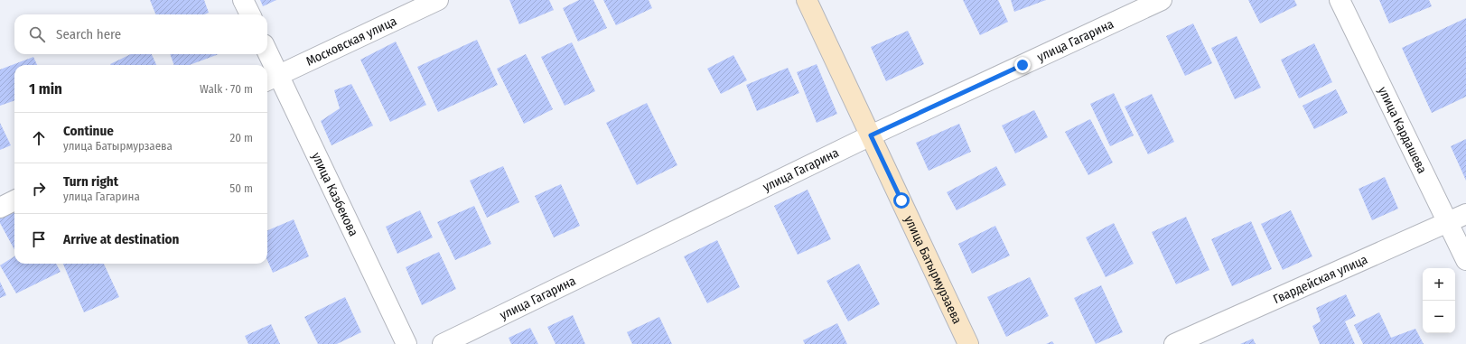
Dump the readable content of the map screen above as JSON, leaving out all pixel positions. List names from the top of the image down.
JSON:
{
  "streets": {
    "street": [
      "улица Гагарина",
      "Московская улица",
      "улица Кардашева",
      "улица Казбекова",
      "улица Батырмурзаева",
      "Гвардейская улица"
    ]
  },
  "crossings": [
    ["улица Гагарина", "улица Батырмурзаева"],
    ["Московская улица", "улица Казбекова"],
    ["улица Кардашева", "Гвардейская улица"]
  ],
  "page": {
    "search": "Search here",
    "heading": ["1 min", "Walk · 70 m"],
    "list": [
      ["Continue", "улица Батырмурзаева", "20 m"],
      ["Turn right", "улица Гагарина", "50 m"],
      "Arrive at destination"
    ],
    "map_buttons": ["+", "−"]
  }
}
